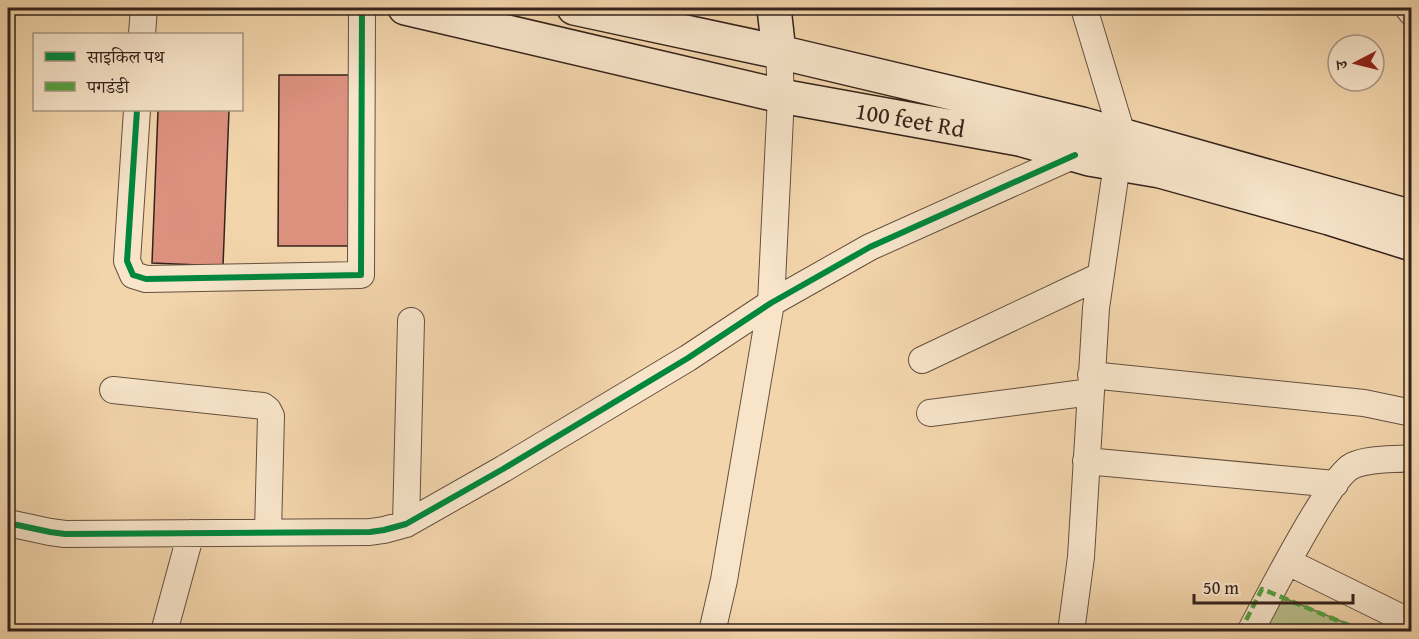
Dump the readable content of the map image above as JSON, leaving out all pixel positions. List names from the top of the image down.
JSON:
{
  "streets": {
    "main road": ["100 feet Rd"]
  },
  "legend": ["साइकिल पथ", "पगडंडी"],
  "scale_bar": "50 m",
  "north": "left"
}
